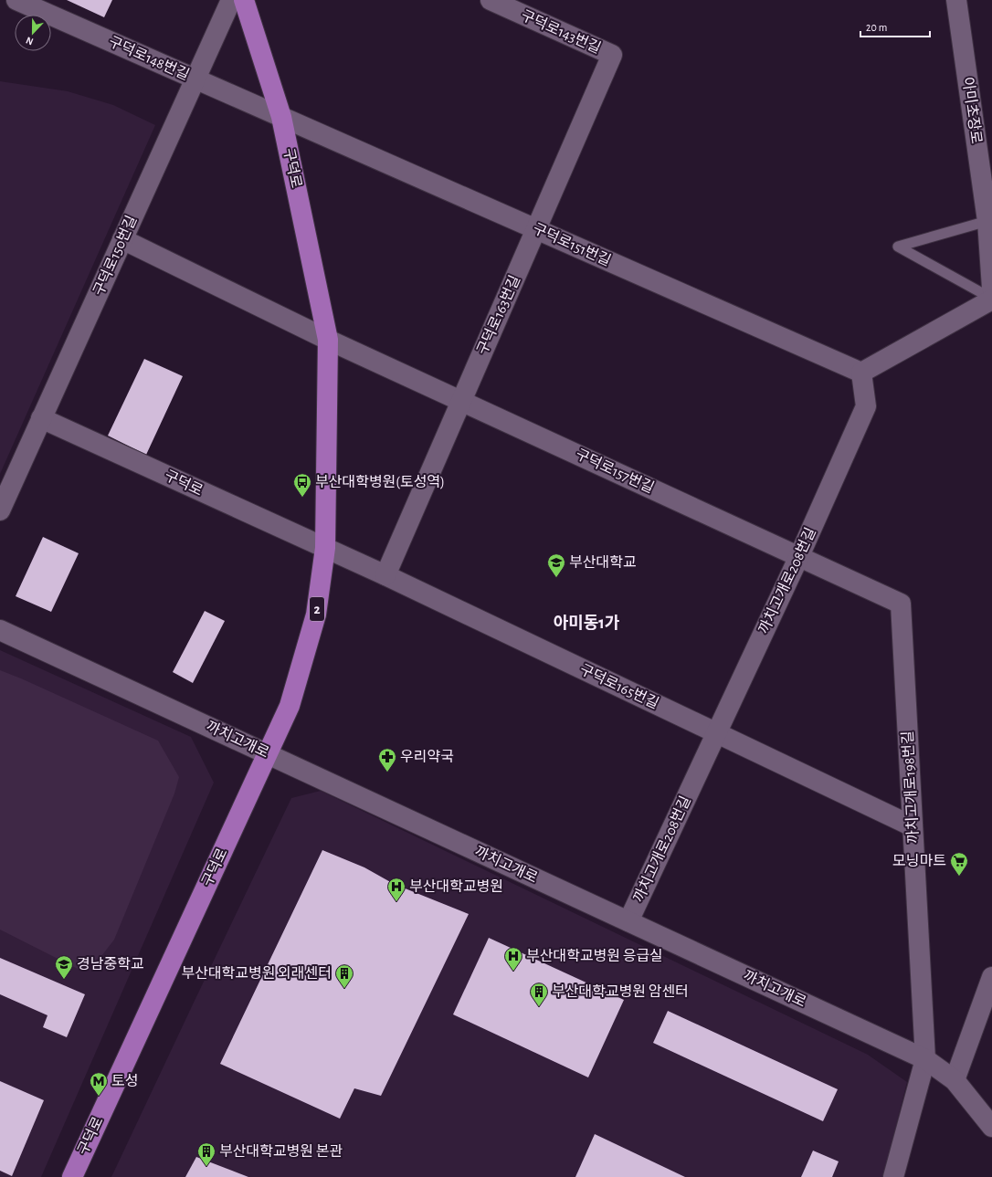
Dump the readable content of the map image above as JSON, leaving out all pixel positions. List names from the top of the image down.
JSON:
{
  "streets": {
    "main road": ["구덕로", "2"],
    "street": [
      "구덕로143번길",
      "구덕로148번길",
      "아미초장로",
      "구덕로151번길",
      "구덕로150번길",
      "구덕로163번길",
      "구덕로157번길",
      "까치고개로208번길",
      "구덕로165번길",
      "까치고개로",
      "까치고개로198번길"
    ]
  },
  "crossings": [
    ["구덕로143번길", "구덕로163번길"],
    ["구덕로148번길", "구덕로"],
    ["구덕로148번길", "구덕로151번길"],
    ["구덕로148번길", "구덕로150번길"],
    ["구덕로", "구덕로151번길"],
    ["구덕로", "구덕로150번길"],
    ["구덕로", "구덕로157번길"],
    ["구덕로", "구덕로165번길"],
    ["구덕로", "까치고개로"],
    ["구덕로151번길", "구덕로163번길"],
    ["구덕로151번길", "까치고개로208번길"],
    ["구덕로163번길", "구덕로157번길"],
    ["구덕로163번길", "구덕로165번길"],
    ["구덕로157번길", "까치고개로208번길"],
    ["구덕로157번길", "까치고개로198번길"],
    ["까치고개로208번길", "구덕로165번길"],
    ["까치고개로208번길", "까치고개로"],
    ["구덕로165번길", "까치고개로198번길"],
    ["까치고개로", "까치고개로198번길"]
  ],
  "districts": ["아미동1가"],
  "places": {
    "bus stop": ["부산대학병원(토성역)"],
    "school or university": ["부산대학교", "경남중학교"],
    "pharmacy": ["우리약국"],
    "supermarket": ["모닝마트"],
    "hospital": ["부산대학교병원", "부산대학교병원 응급실"],
    "building": ["부산대학교병원 외래센터", "부산대학교병원 암센터", "부산대학교병원 본관"],
    "metro station": ["토성"]
  },
  "scale_bar": "20 m",
  "north": "bottom"
}
